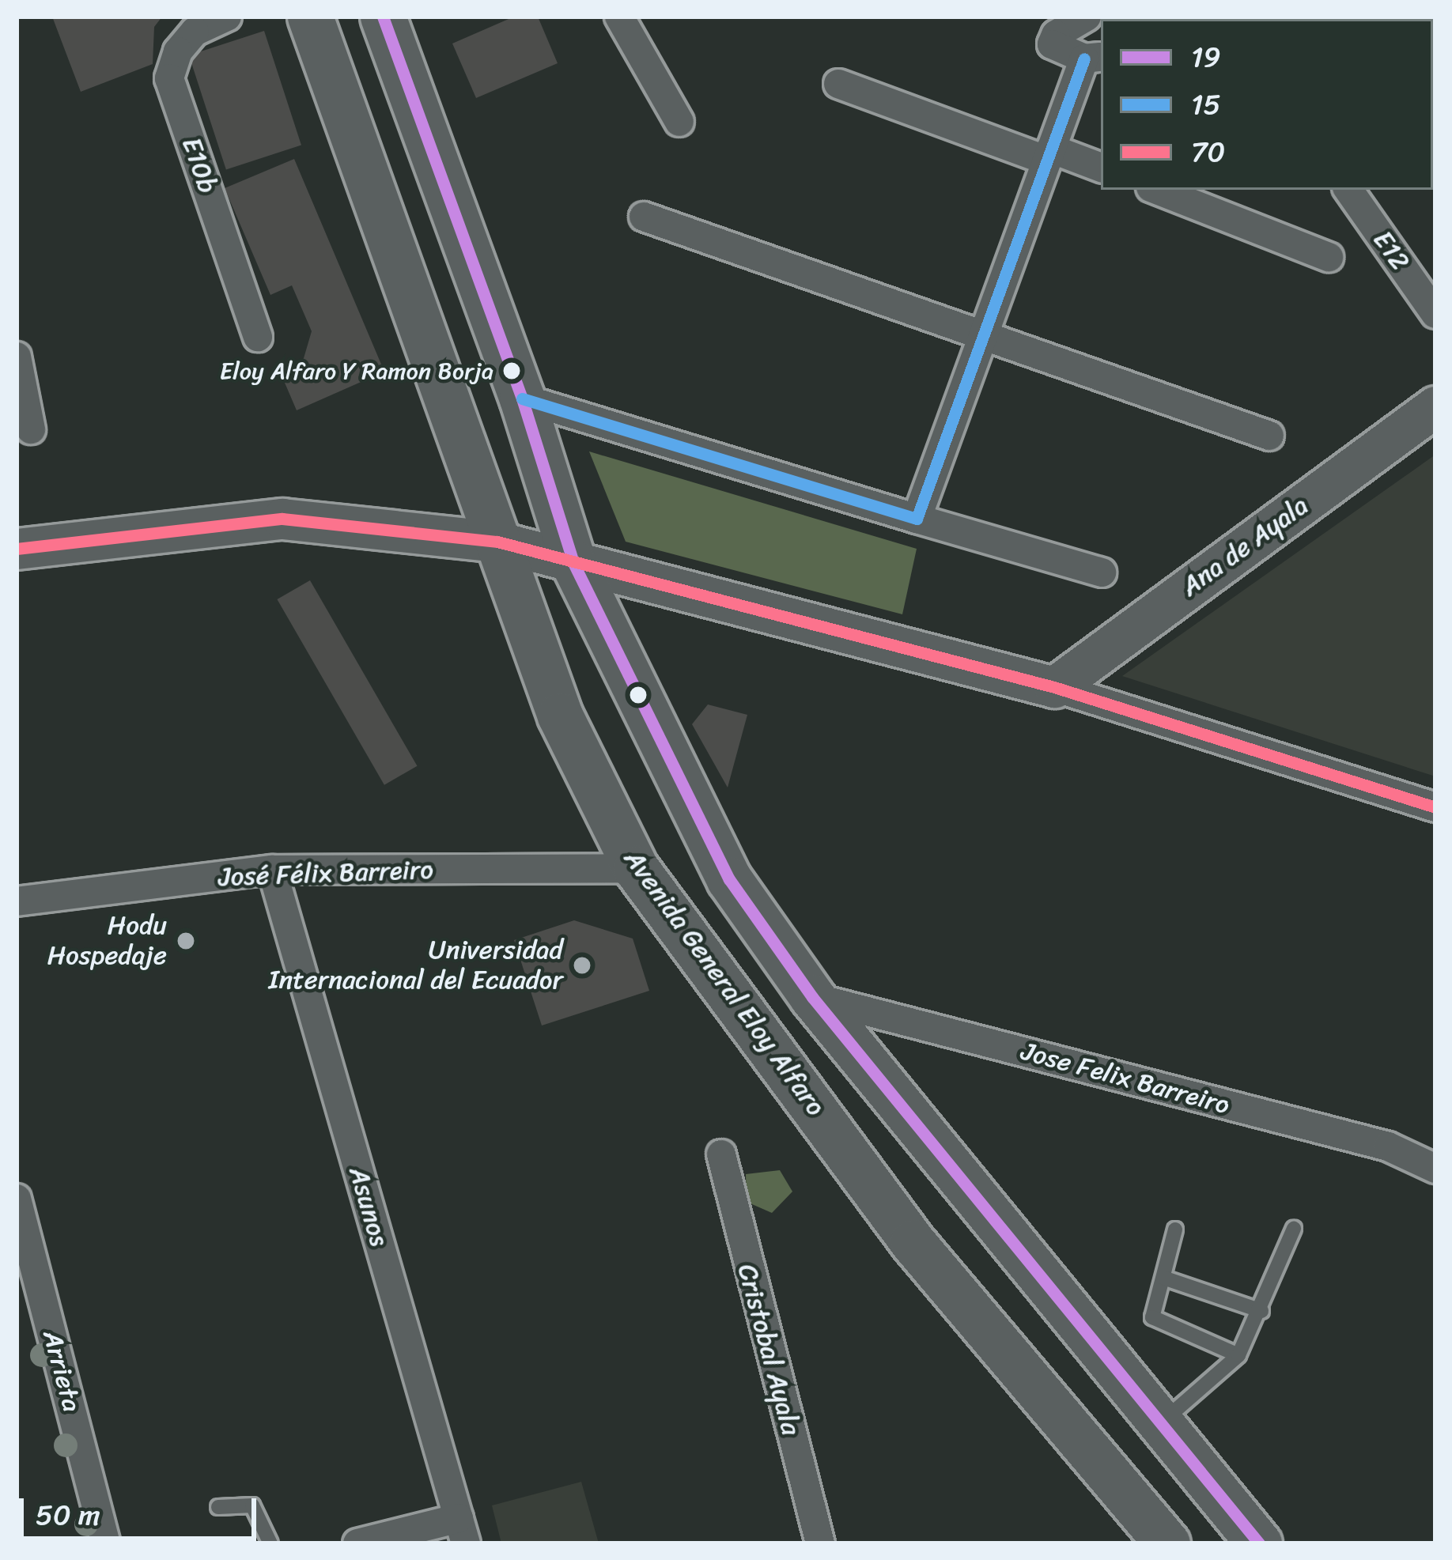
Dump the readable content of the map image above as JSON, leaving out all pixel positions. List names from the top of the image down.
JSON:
{
  "streets": {
    "main road": ["Avenida General Eloy Alfaro"],
    "street": [
      "E10b",
      "E12",
      "Ana de Ayala",
      "José Félix Barreiro",
      "Jose Felix Barreiro",
      "Asunos",
      "Cristobal Ayala",
      "Arrieta"
    ]
  },
  "crossings": [
    ["José Félix Barreiro", "Avenida General Eloy Alfaro"],
    ["José Félix Barreiro", "Asunos"]
  ],
  "places": ["Eloy Alfaro Y Ramon Borja", "Hodu Hospedaje", "Universidad Internacional del Ecuador"],
  "lines": ["transit line 19", "transit line 15", "transit line 70"],
  "legend": ["19", "15", "70"],
  "scale_bar": "50 m"
}
